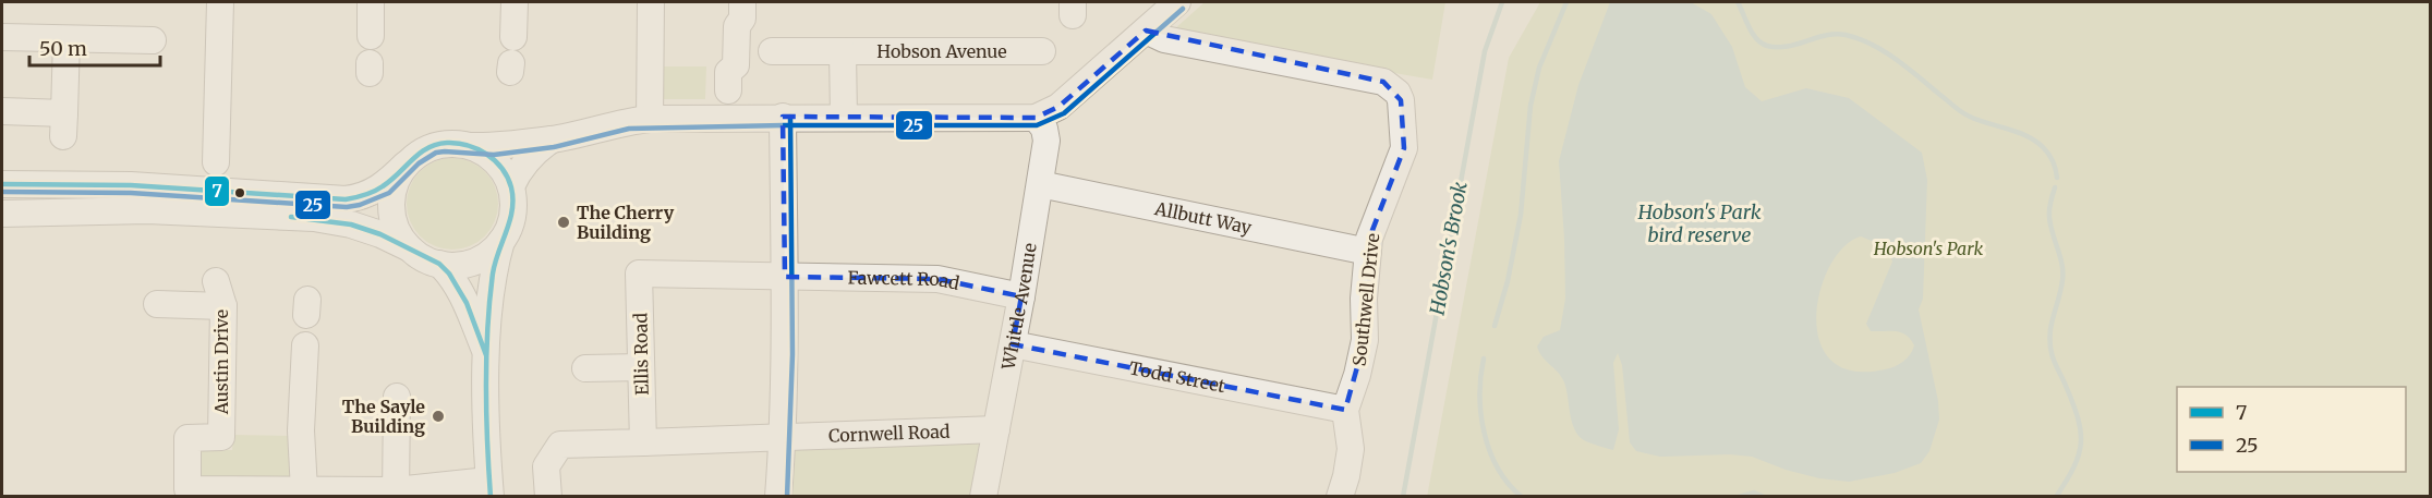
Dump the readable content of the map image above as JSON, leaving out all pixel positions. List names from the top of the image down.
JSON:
{
  "streets": {
    "street": [
      "Hobson Avenue",
      "Allbutt Way",
      "Fawcett Road",
      "Southwell Drive",
      "Whittle Avenue",
      "Ellis Road",
      "Austin Drive",
      "Todd Street",
      "Cornwell Road"
    ]
  },
  "crossings": [
    ["Allbutt Way", "Southwell Drive"],
    ["Allbutt Way", "Whittle Avenue"],
    ["Fawcett Road", "Whittle Avenue"],
    ["Fawcett Road", "Ellis Road"],
    ["Southwell Drive", "Todd Street"],
    ["Whittle Avenue", "Todd Street"],
    ["Whittle Avenue", "Cornwell Road"],
    ["Ellis Road", "Cornwell Road"]
  ],
  "water": ["Hobson's Park bird reserve", "Hobson's Brook"],
  "parks": ["Hobson's Park"],
  "places": ["The Cherry Building", "The Sayle Building"],
  "lines": ["transit line 25", "transit line 7"],
  "legend": ["7", "25"],
  "scale_bar": "50 m"
}
